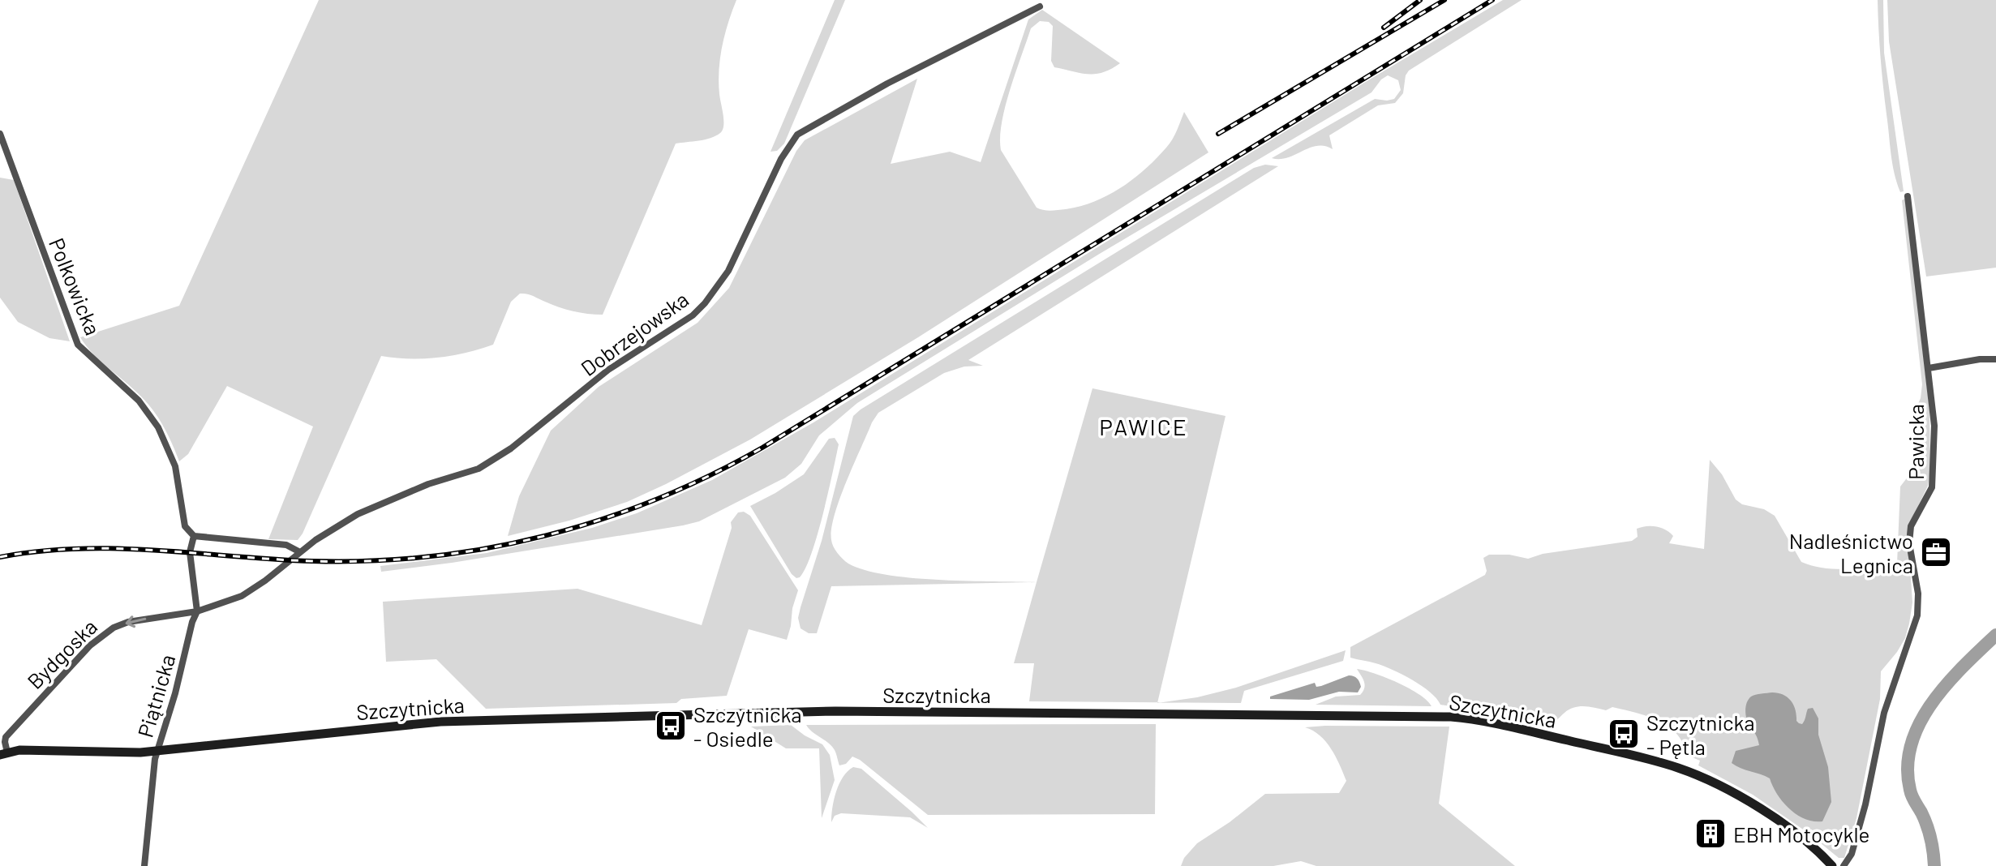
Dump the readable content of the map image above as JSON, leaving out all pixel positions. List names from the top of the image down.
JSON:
{
  "streets": {
    "street": [
      "Polkowicka",
      "Dobrzejowska",
      "Pawicka",
      "Bydgoska",
      "Szczytnicka",
      "Piątnicka"
    ]
  },
  "crossings": [
    ["Polkowicka", "Piątnicka"],
    ["Dobrzejowska", "Bydgoska"],
    ["Bydgoska", "Szczytnicka"],
    ["Bydgoska", "Piątnicka"],
    ["Szczytnicka", "Piątnicka"]
  ],
  "one_way": ["Bydgoska"],
  "districts": ["PAWICE"],
  "places": {
    "office": ["Nadleśnictwo Legnica"],
    "bus stop": ["Szczytnicka - Osiedle", "Szczytnicka - Pętla"],
    "building": ["EBH Motocykle"]
  }
}
